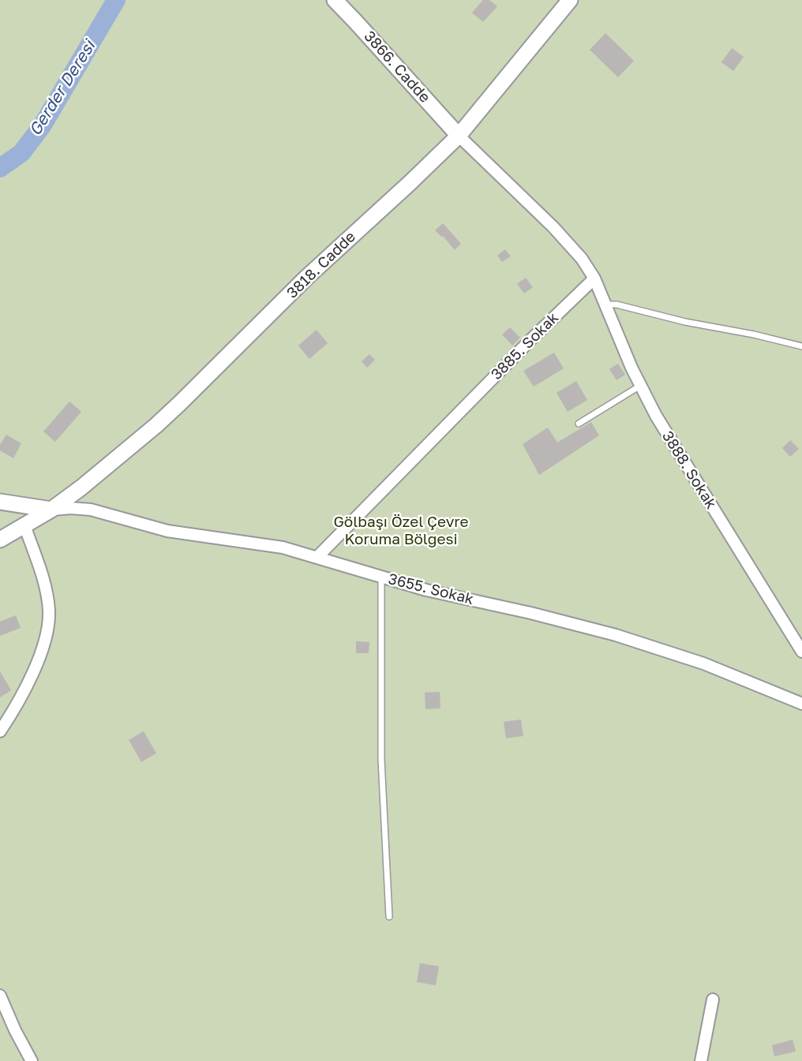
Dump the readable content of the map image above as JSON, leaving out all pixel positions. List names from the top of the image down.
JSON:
{
  "streets": {
    "street": [
      "3866. Cadde",
      "3818. Cadde",
      "3885. Sokak",
      "3888. Sokak",
      "3655. Sokak"
    ]
  },
  "crossings": [
    ["3866. Cadde", "3818. Cadde"],
    ["3818. Cadde", "3655. Sokak"],
    ["3885. Sokak", "3888. Sokak"],
    ["3885. Sokak", "3655. Sokak"]
  ],
  "water": ["Gerder Deresi"],
  "parks": ["Gölbaşı Özel Çevre Koruma Bölgesi"]
}
